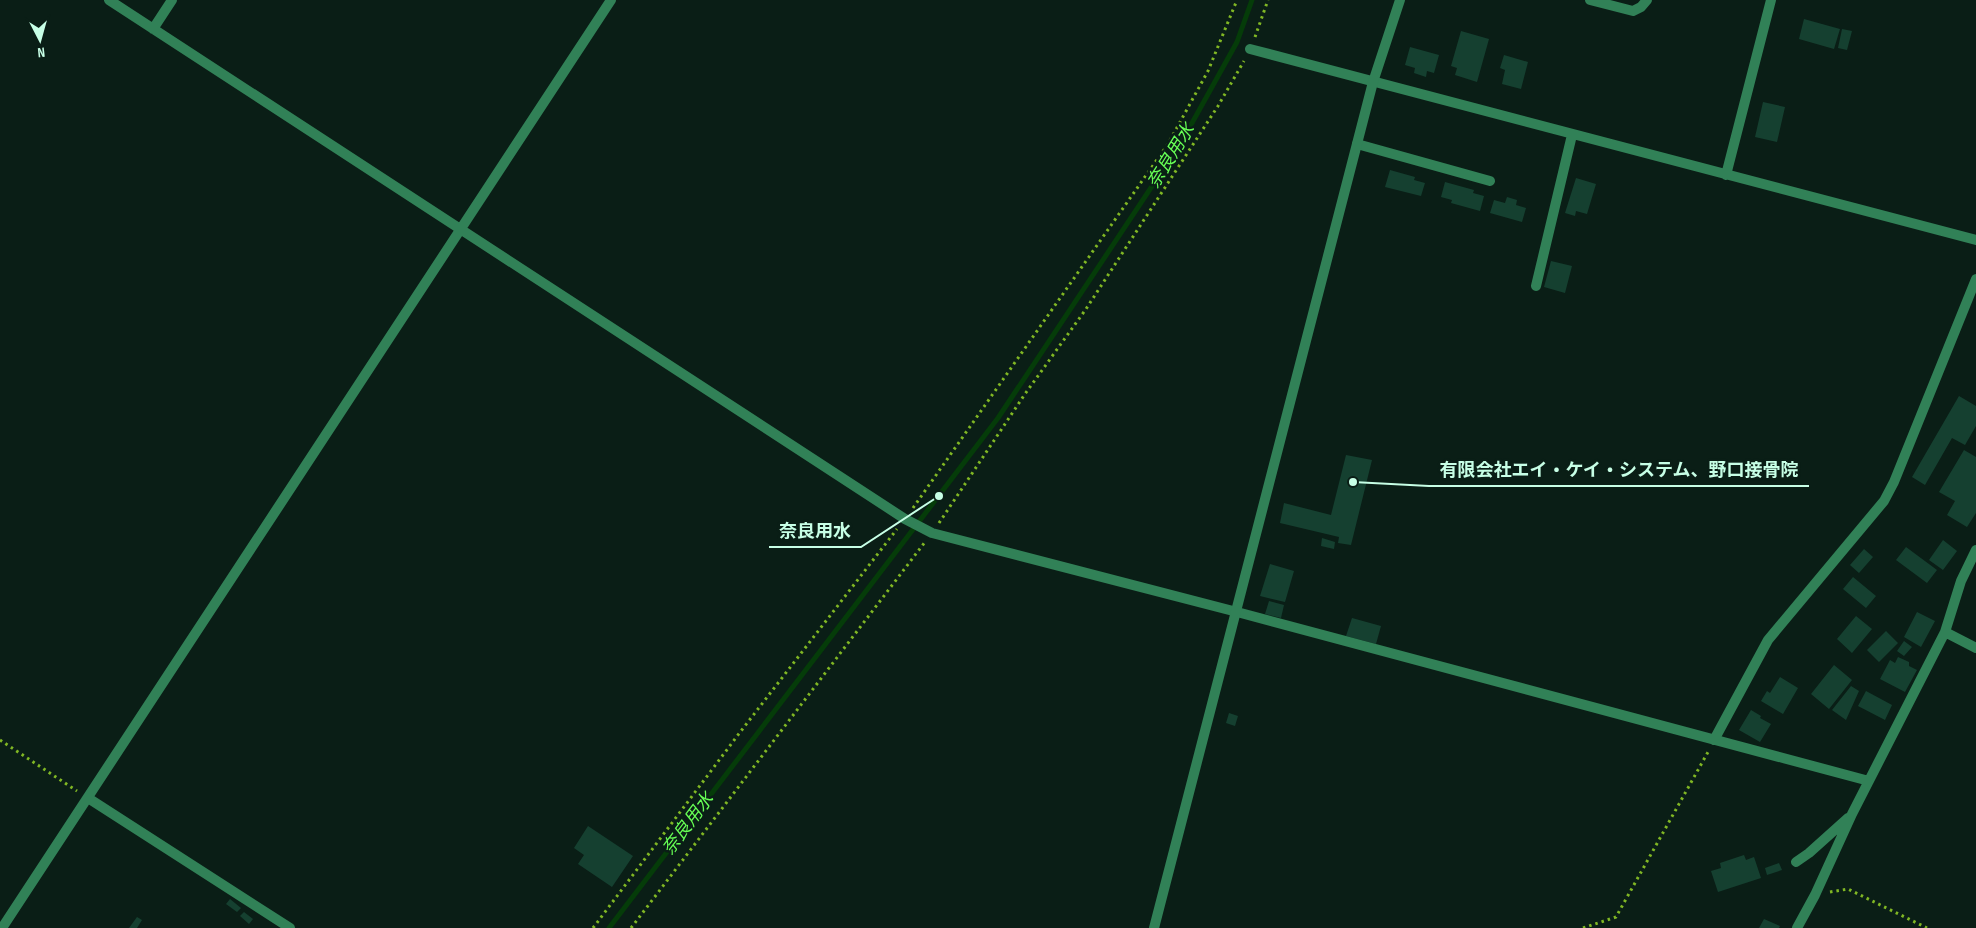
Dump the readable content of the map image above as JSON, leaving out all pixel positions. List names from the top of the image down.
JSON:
{
  "water": ["奈良用水"],
  "places": ["有限会社エイ・ケイ・システム、野口接骨院", "奈良用水"],
  "north": "bottom"
}
